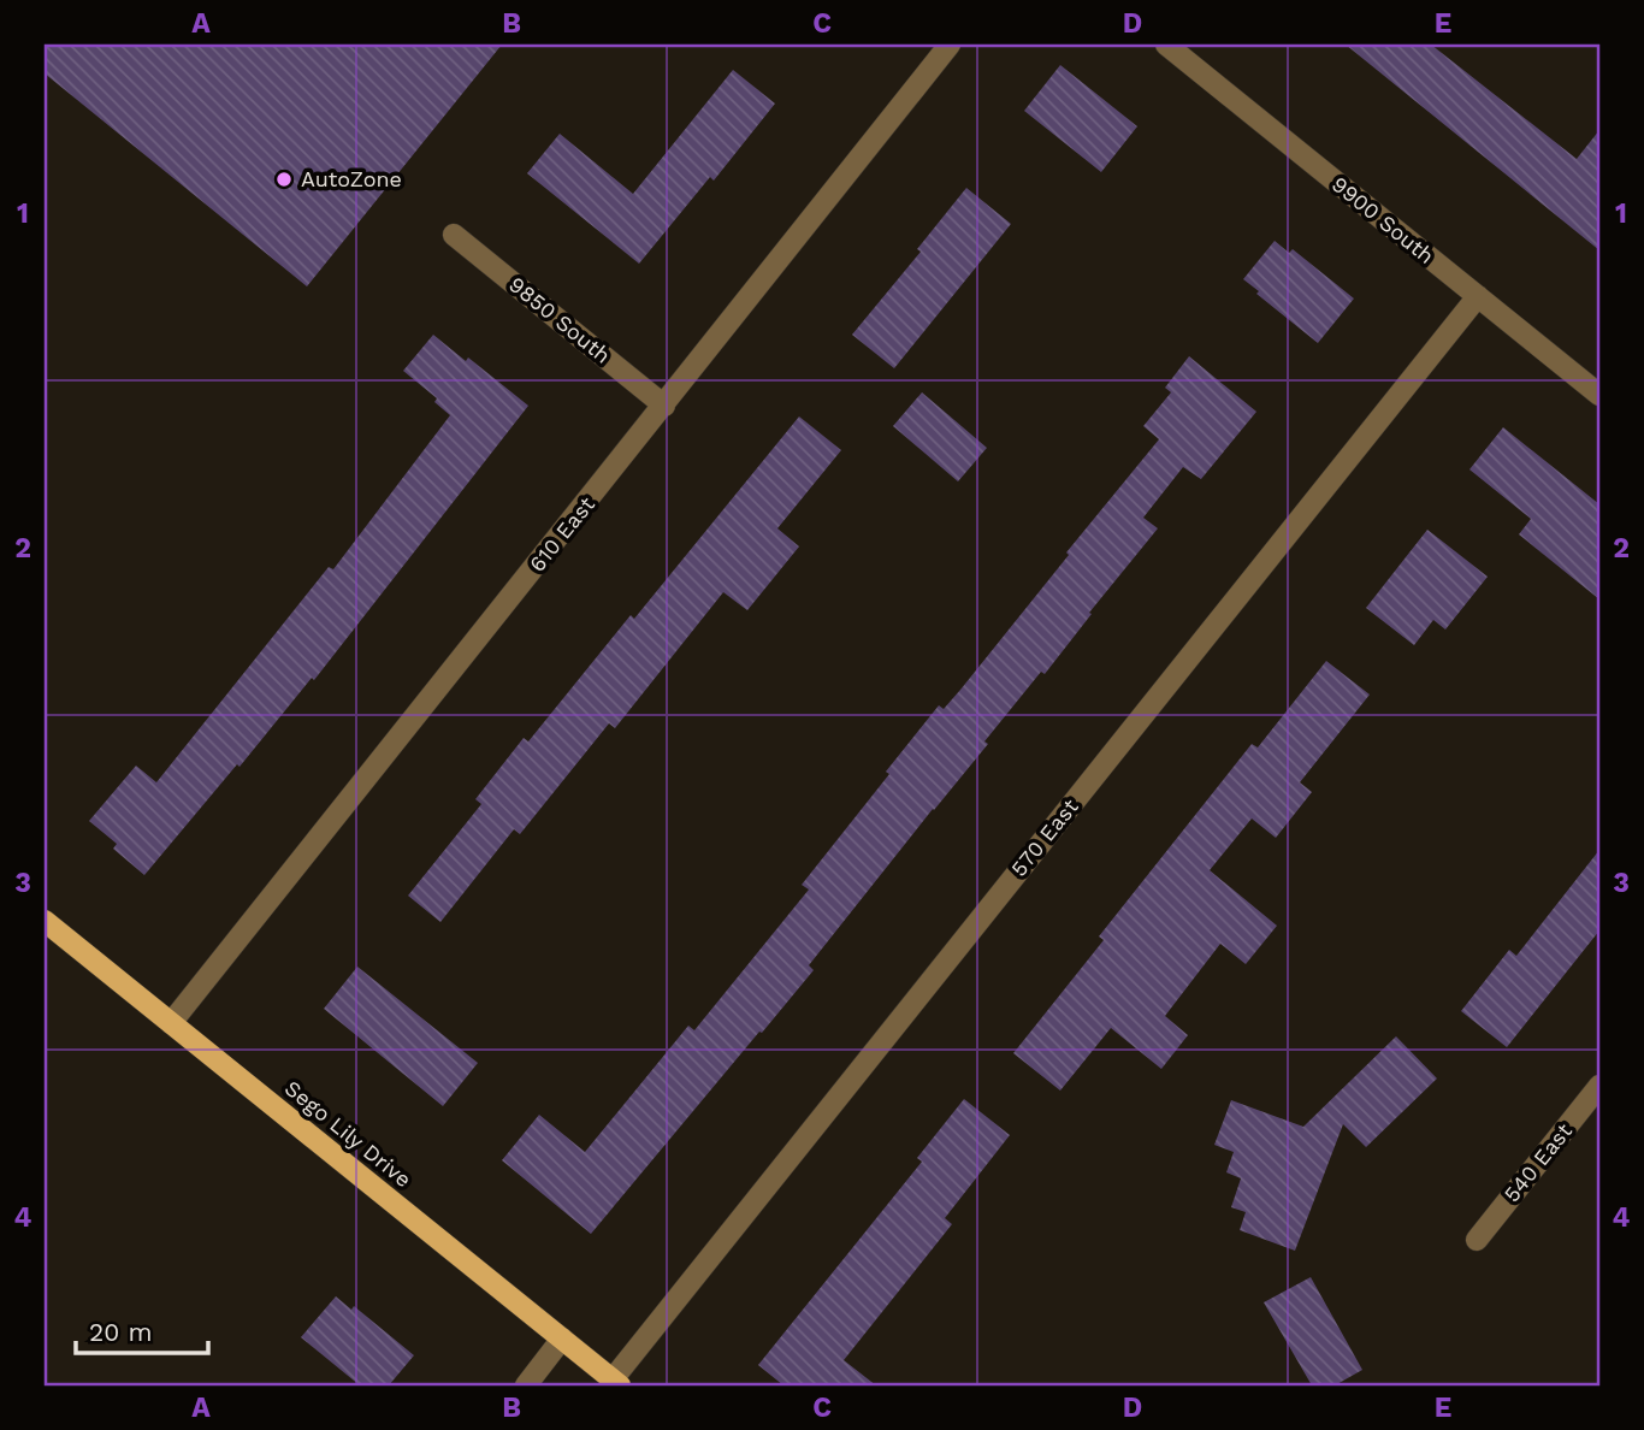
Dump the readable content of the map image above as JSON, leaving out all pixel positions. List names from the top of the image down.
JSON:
{
  "streets": {
    "main road": ["Sego Lily Drive"],
    "street": [
      "9900 South",
      "9850 South",
      "610 East",
      "570 East",
      "540 East"
    ]
  },
  "crossings": [
    ["9900 South", "570 East"],
    ["9850 South", "610 East"],
    ["610 East", "Sego Lily Drive"],
    ["570 East", "Sego Lily Drive"]
  ],
  "places": ["AutoZone"],
  "scale_bar": "20 m",
  "grid": {
    "columns": [
      "A",
      "B",
      "C",
      "D",
      "E"
    ],
    "rows": [
      "1",
      "2",
      "3",
      "4"
    ]
  }
}
